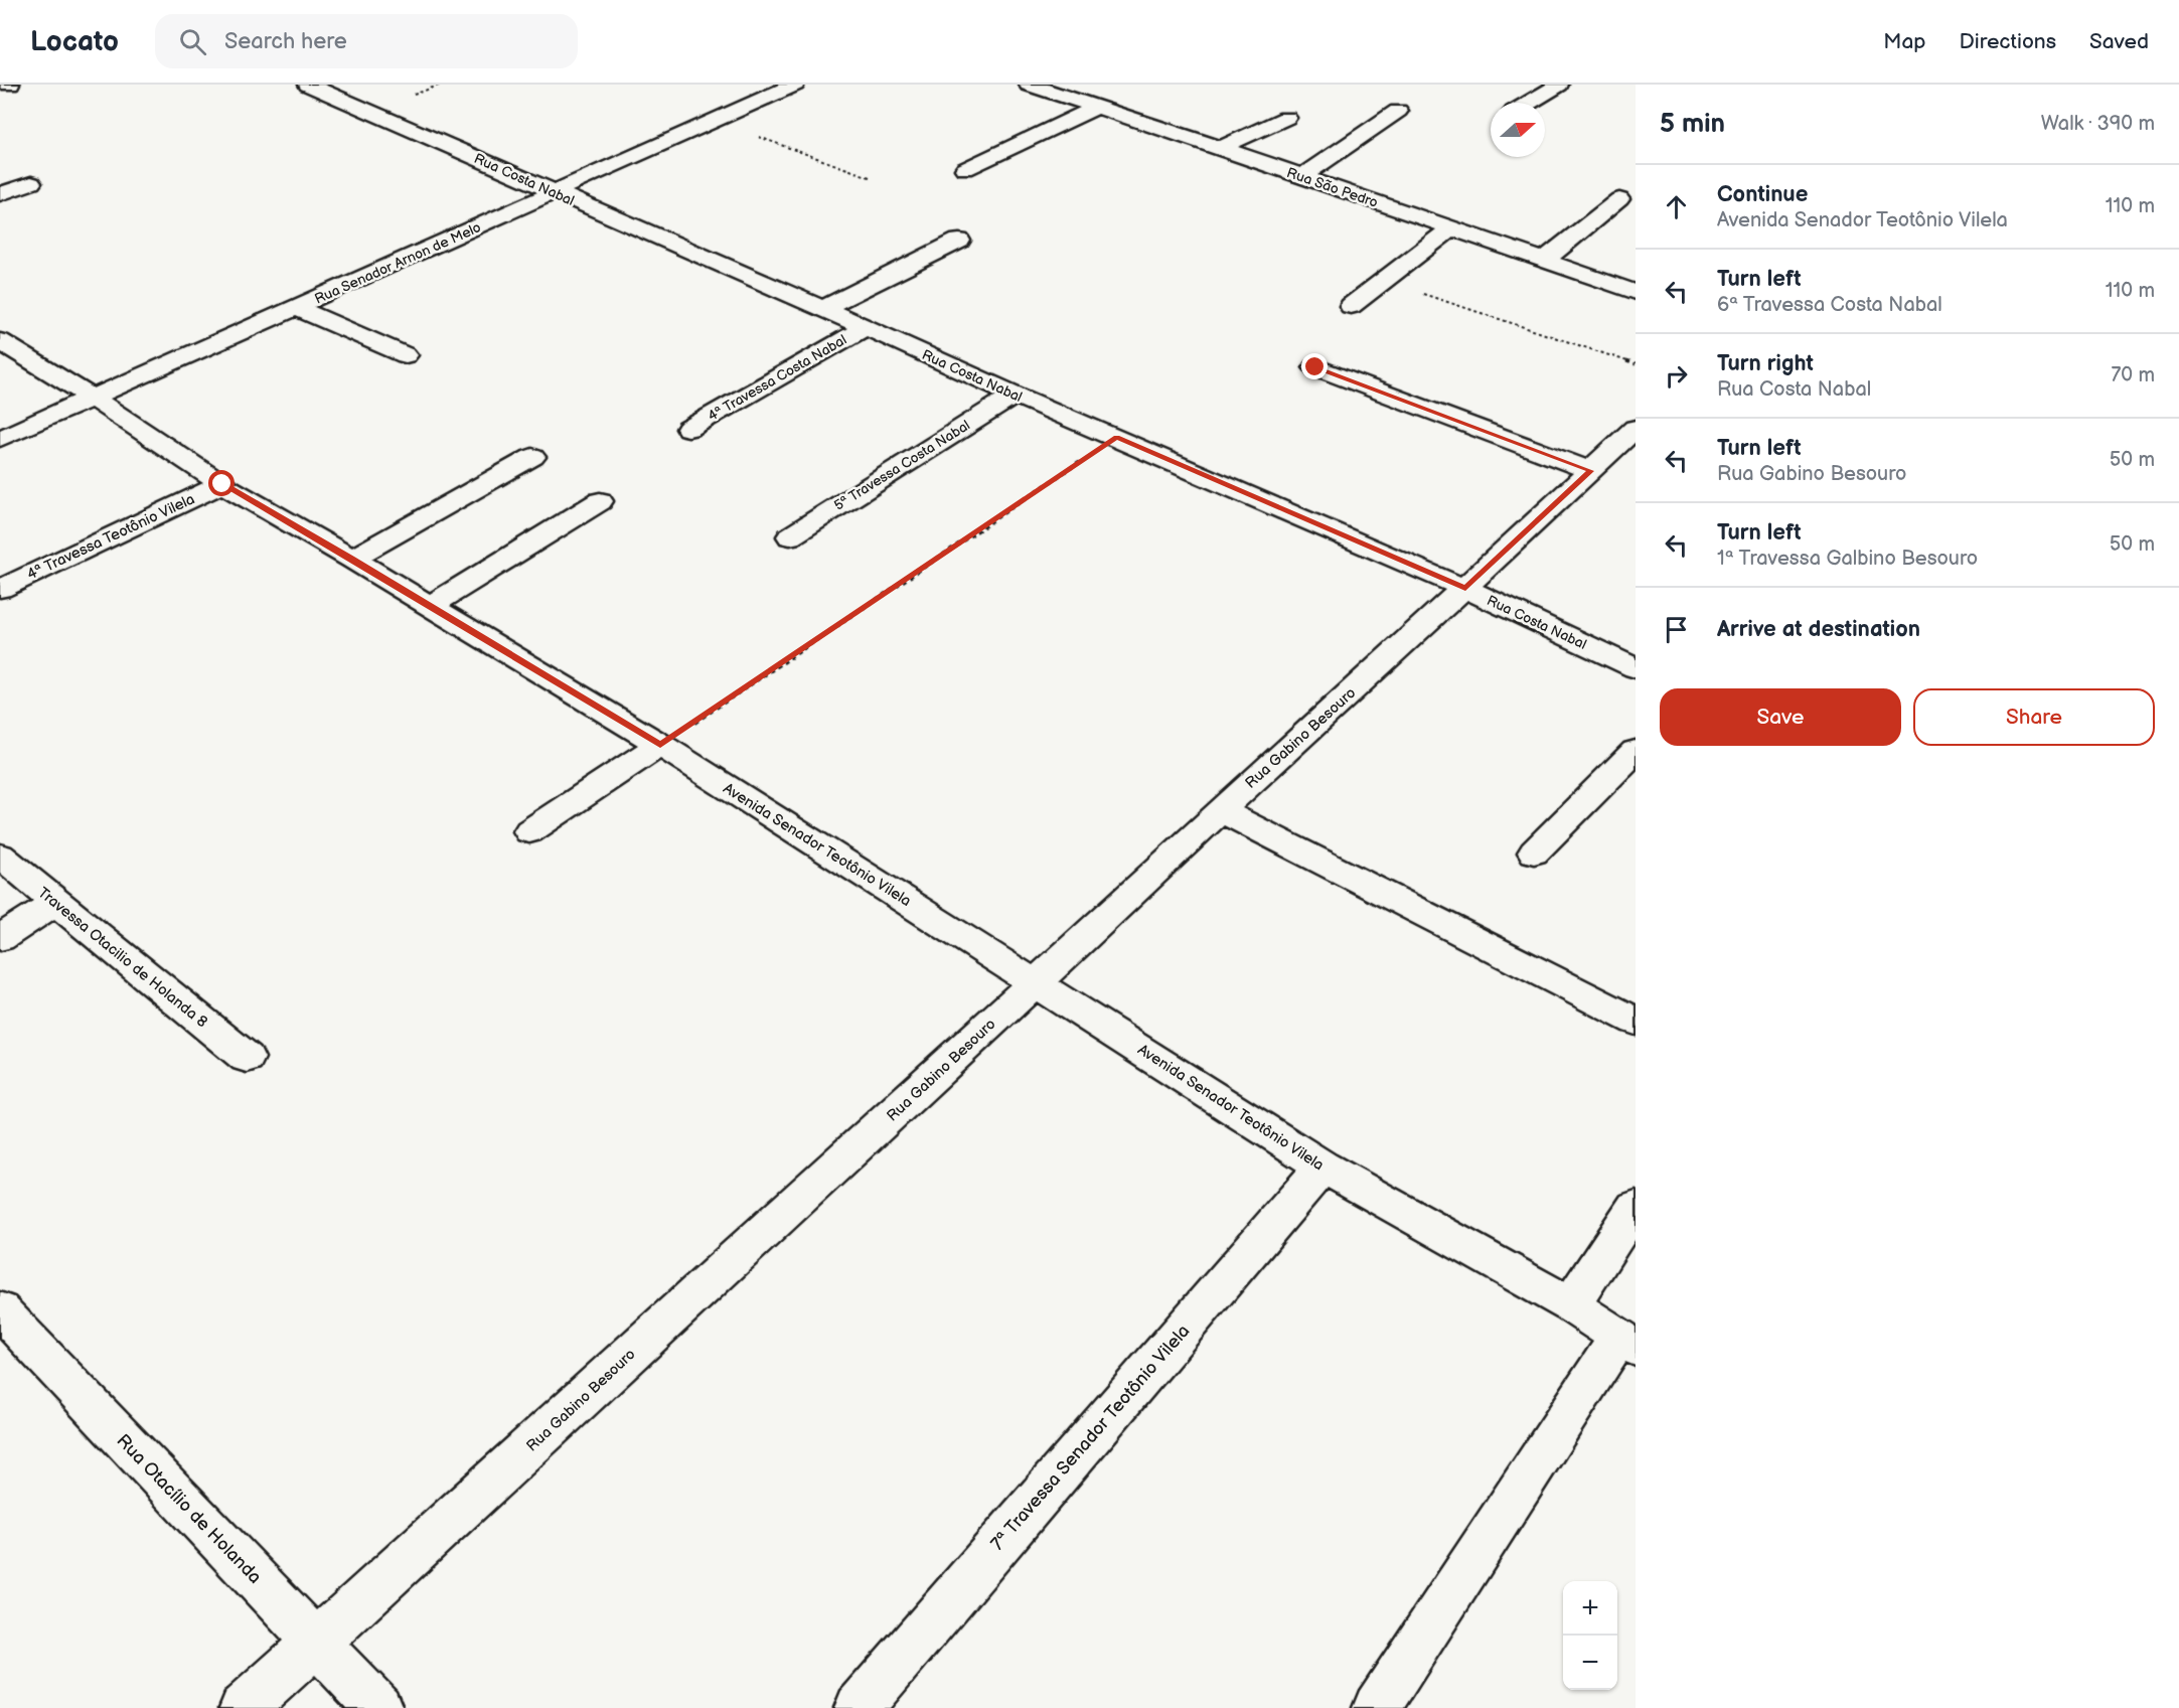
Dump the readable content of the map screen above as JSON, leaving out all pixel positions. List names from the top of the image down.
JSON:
{
  "streets": {
    "street": [
      "Rua Costa Nabal",
      "Rua São Pedro",
      "Rua Senador Arnon de Melo",
      "4ª Travessa Costa Nabal",
      "5ª Travessa Costa Nabal",
      "4ª Travessa Teotônio Vilela",
      "Rua Gabino Besouro",
      "Avenida Senador Teotônio Vilela",
      "Travessa Otacilio de Holanda 8",
      "7ª Travessa Senador Teotônio Vilela",
      "Rua Otacílio de Holanda"
    ]
  },
  "crossings": [
    ["Rua Costa Nabal", "Rua Senador Arnon de Melo"],
    ["Rua Costa Nabal", "4ª Travessa Costa Nabal"],
    ["Rua Costa Nabal", "5ª Travessa Costa Nabal"],
    ["Rua Costa Nabal", "Rua Gabino Besouro"],
    ["Rua Senador Arnon de Melo", "Avenida Senador Teotônio Vilela"],
    ["4ª Travessa Teotônio Vilela", "Avenida Senador Teotônio Vilela"],
    ["Rua Gabino Besouro", "Avenida Senador Teotônio Vilela"],
    ["Rua Gabino Besouro", "Rua Otacílio de Holanda"],
    ["Avenida Senador Teotônio Vilela", "7ª Travessa Senador Teotônio Vilela"]
  ],
  "north": "right",
  "page": {
    "header": "Locato",
    "search": "Search here",
    "nav": ["Map", "Directions", "Saved"],
    "heading": ["5 min", "Walk · 390 m"],
    "list": [
      ["Continue", "Avenida Senador Teotônio Vilela", "110 m"],
      ["Turn left", "6ª Travessa Costa Nabal", "110 m"],
      ["Turn right", "Rua Costa Nabal", "70 m"],
      ["Turn left", "Rua Gabino Besouro", "50 m"],
      ["Turn left", "1ª Travessa Galbino Besouro", "50 m"],
      "Arrive at destination"
    ],
    "buttons": ["Save", "Share"],
    "map_buttons": ["+", "−"]
  }
}
